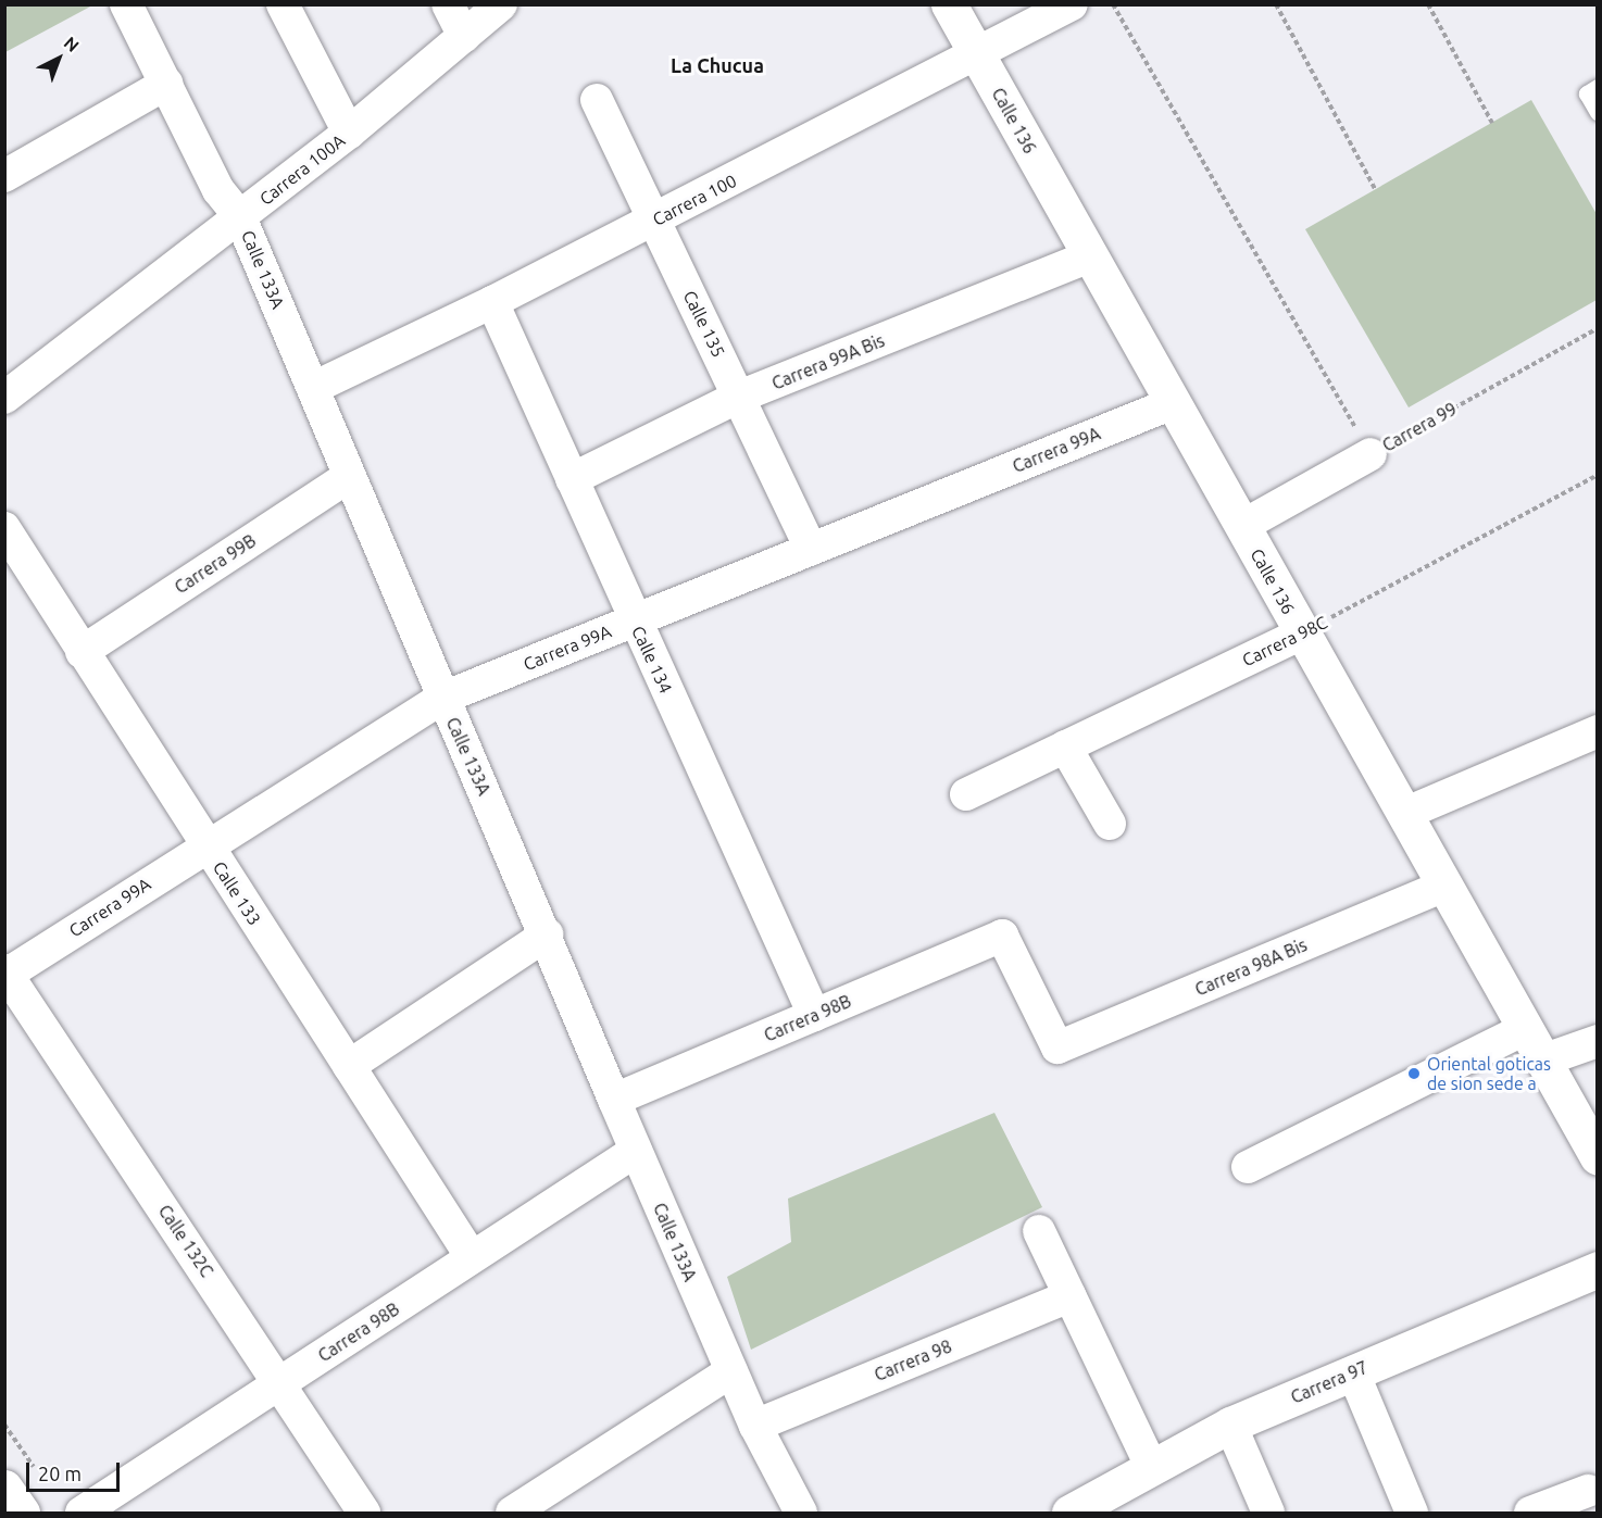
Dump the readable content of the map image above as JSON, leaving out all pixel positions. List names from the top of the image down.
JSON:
{
  "streets": {
    "street": [
      "Calle 136",
      "Carrera 100A",
      "Carrera 100",
      "Calle 133A",
      "Calle 135",
      "Carrera 99A Bis",
      "Carrera 99",
      "Carrera 99A",
      "Carrera 99B",
      "Carrera 98C",
      "Calle 134",
      "Calle 133",
      "Carrera 98A Bis",
      "Carrera 98B",
      "Calle 132C",
      "Carrera 98",
      "Carrera 97"
    ]
  },
  "crossings": [
    ["Calle 136", "Carrera 100"],
    ["Calle 136", "Carrera 99A Bis"],
    ["Calle 136", "Carrera 99"],
    ["Calle 136", "Carrera 99A"],
    ["Calle 136", "Carrera 98C"],
    ["Calle 136", "Carrera 98A Bis"],
    ["Carrera 100A", "Calle 133A"],
    ["Carrera 100", "Calle 133A"],
    ["Carrera 100", "Calle 135"],
    ["Carrera 100", "Calle 134"],
    ["Calle 133A", "Carrera 99A"],
    ["Calle 133A", "Carrera 99B"],
    ["Calle 133A", "Carrera 98B"],
    ["Calle 133A", "Carrera 98"],
    ["Calle 135", "Carrera 99A Bis"],
    ["Calle 135", "Carrera 99A"],
    ["Carrera 99A Bis", "Calle 134"],
    ["Carrera 99A", "Calle 134"],
    ["Carrera 99A", "Calle 133"],
    ["Carrera 99A", "Calle 132C"],
    ["Carrera 99B", "Calle 133"],
    ["Calle 134", "Carrera 98B"],
    ["Calle 133", "Carrera 98B"],
    ["Carrera 98A Bis", "Carrera 98B"],
    ["Carrera 98B", "Calle 132C"]
  ],
  "districts": ["La Chucua"],
  "places": ["Oriental goticas de sion sede a"],
  "scale_bar": "20 m",
  "north": "top right"
}
